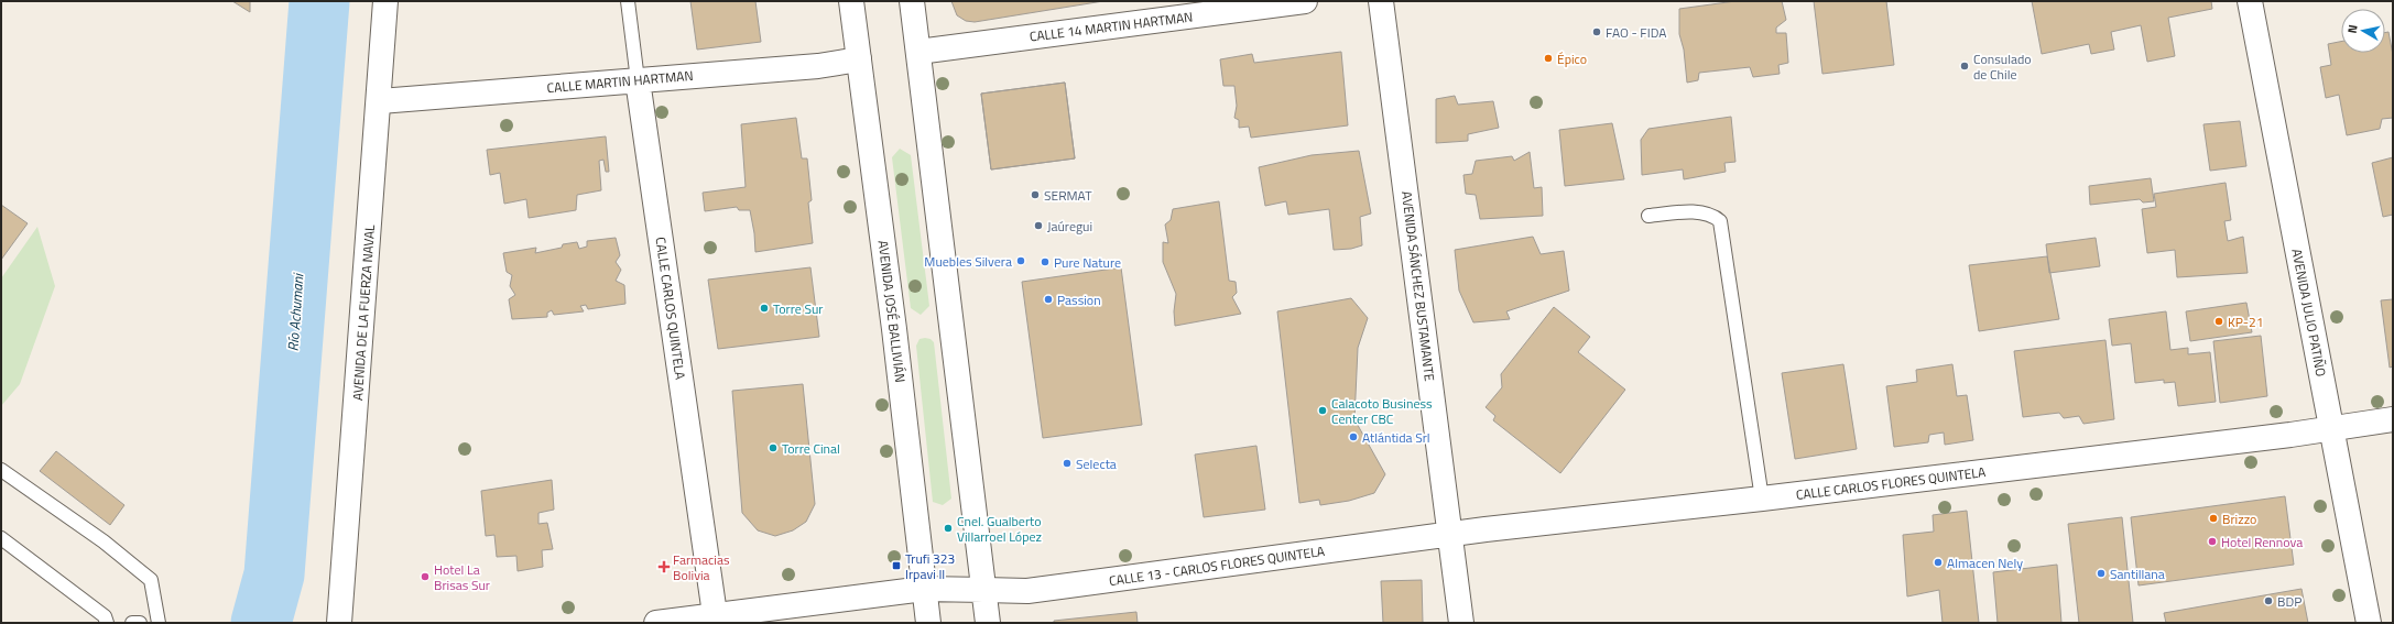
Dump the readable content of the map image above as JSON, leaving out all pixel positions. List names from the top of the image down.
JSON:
{
  "streets": {
    "street": [
      "CALLE 14 MARTIN HARTMAN",
      "CALLE MARTIN HARTMAN",
      "AVENIDA SÁNCHEZ BUSTAMANTE",
      "CALLE CARLOS QUINTELA",
      "AVENIDA JOSÉ BALLIVIÁN",
      "AVENIDA DE LA FUERZA NAVAL",
      "AVENIDA JULIO PATIÑO",
      "CALLE CARLOS FLORES QUINTELA",
      "CALLE 13 - CARLOS FLORES QUINTELA"
    ]
  },
  "crossings": [
    ["CALLE MARTIN HARTMAN", "CALLE CARLOS QUINTELA"],
    ["CALLE MARTIN HARTMAN", "AVENIDA JOSÉ BALLIVIÁN"],
    ["CALLE MARTIN HARTMAN", "AVENIDA DE LA FUERZA NAVAL"],
    ["AVENIDA SÁNCHEZ BUSTAMANTE", "CALLE CARLOS FLORES QUINTELA"],
    ["AVENIDA SÁNCHEZ BUSTAMANTE", "CALLE 13 - CARLOS FLORES QUINTELA"],
    ["CALLE CARLOS QUINTELA", "CALLE 13 - CARLOS FLORES QUINTELA"],
    ["AVENIDA JOSÉ BALLIVIÁN", "CALLE 13 - CARLOS FLORES QUINTELA"],
    ["AVENIDA JULIO PATIÑO", "CALLE CARLOS FLORES QUINTELA"],
    ["CALLE CARLOS FLORES QUINTELA", "CALLE 13 - CARLOS FLORES QUINTELA"]
  ],
  "water": ["Río Achumani"],
  "places": {
    "other": [
      "FAO - FIDA",
      "Épico",
      "Consulado de Chile",
      "SERMAT",
      "Jaúregui",
      "Muebles Silvera",
      "Pure Nature",
      "Passion",
      "Torre Sur",
      "KP-21",
      "Calacoto Business Center CBC",
      "Atlántida Srl",
      "Torre Cinal",
      "Selecta",
      "Brizzo",
      "Cnel. Gualberto Villarroel López",
      "Hotel Rennova",
      "Almacen Nely",
      "Santillana",
      "Hotel La Brisas Sur",
      "BDP"
    ],
    "transit": ["Trufi 323 Irpavi II"],
    "health": ["Farmacias Bolivia"]
  },
  "north": "left"
}
